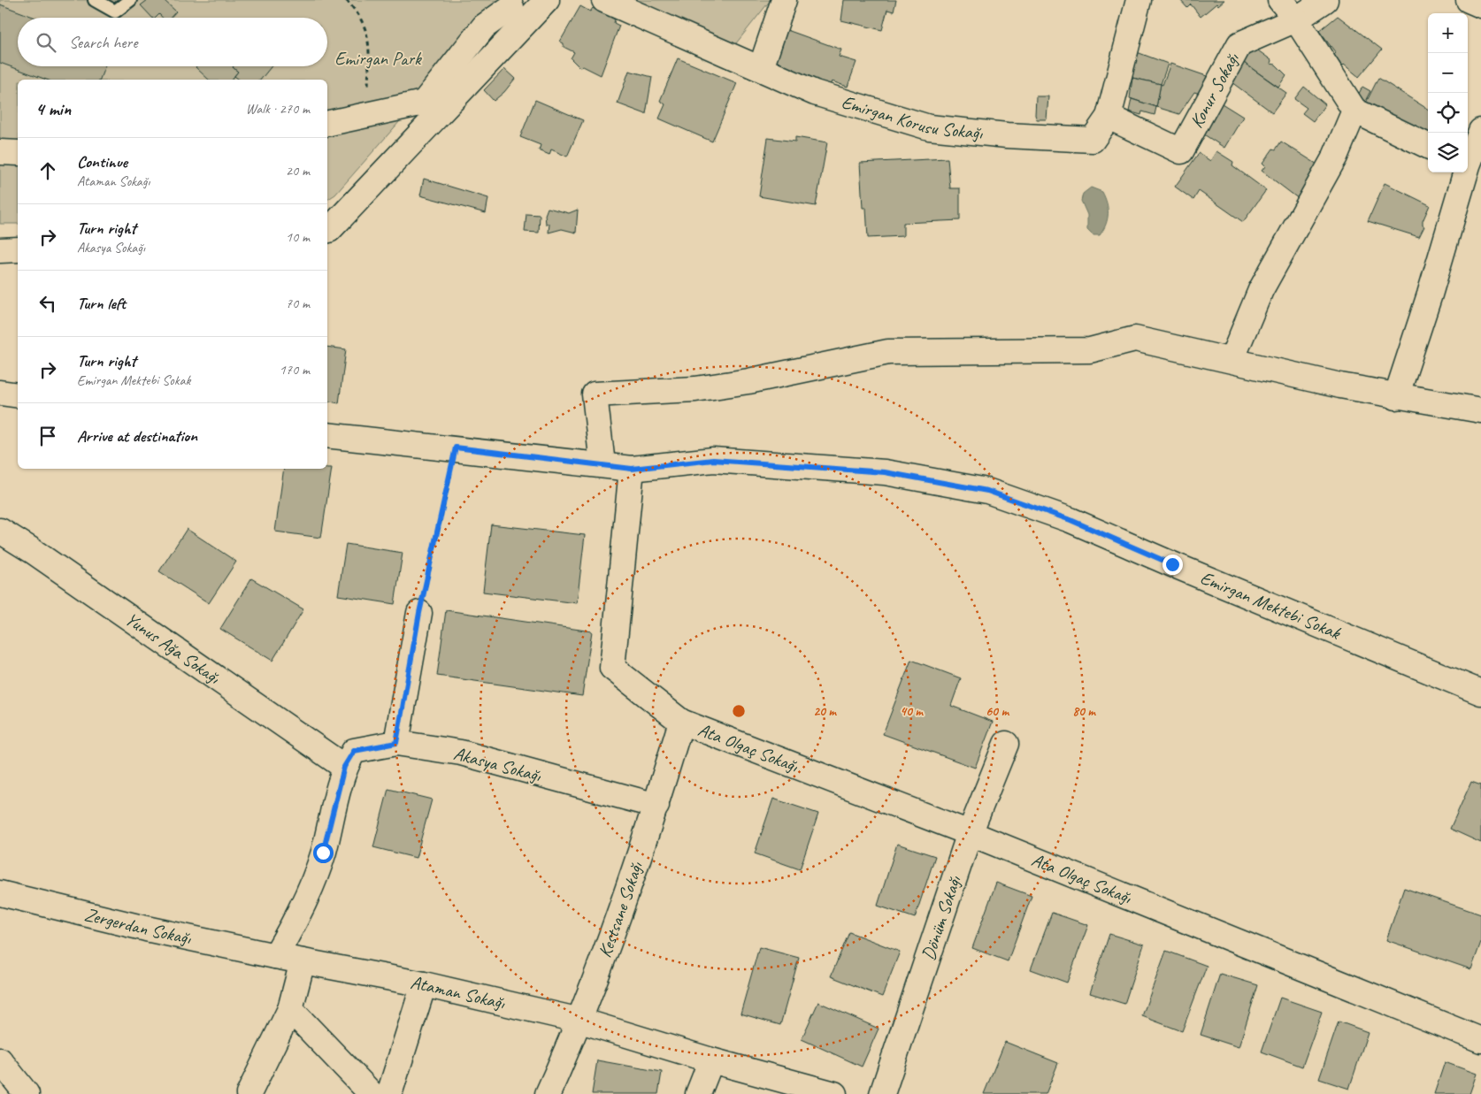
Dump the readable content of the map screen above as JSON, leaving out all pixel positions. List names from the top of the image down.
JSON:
{
  "streets": {
    "street": [
      "Konur Sokağı",
      "Emirgan Korusu Sokağı",
      "Emirgan Mektebi Sokak",
      "Yunus Ağa Sokağı",
      "Ata Olgaç Sokağı",
      "Akasya Sokağı",
      "Kestsane Sokağı",
      "Dönüm Sokağı",
      "Zergerdan Sokağı",
      "Ataman Sokağı"
    ]
  },
  "crossings": [
    ["Konur Sokağı", "Emirgan Korusu Sokağı"],
    ["Emirgan Mektebi Sokak", "Ata Olgaç Sokağı"],
    ["Yunus Ağa Sokağı", "Akasya Sokağı"],
    ["Ata Olgaç Sokağı", "Kestsane Sokağı"],
    ["Ata Olgaç Sokağı", "Dönüm Sokağı"],
    ["Akasya Sokağı", "Kestsane Sokağı"],
    ["Kestsane Sokağı", "Ataman Sokağı"],
    ["Zergerdan Sokağı", "Ataman Sokağı"]
  ],
  "parks": ["Emirgan Park"],
  "page": {
    "map_buttons": ["+", "−"],
    "search": "Search here",
    "heading": ["4 min", "Walk · 270 m"],
    "list": [
      ["Continue", "Ataman Sokağı", "20 m"],
      ["Turn right", "Akasya Sokağı", "10 m"],
      ["Turn left", "70 m"],
      ["Turn right", "Emirgan Mektebi Sokak", "170 m"],
      "Arrive at destination"
    ]
  },
  "rings": [
    "20 m",
    "40 m",
    "60 m",
    "80 m"
  ]
}
